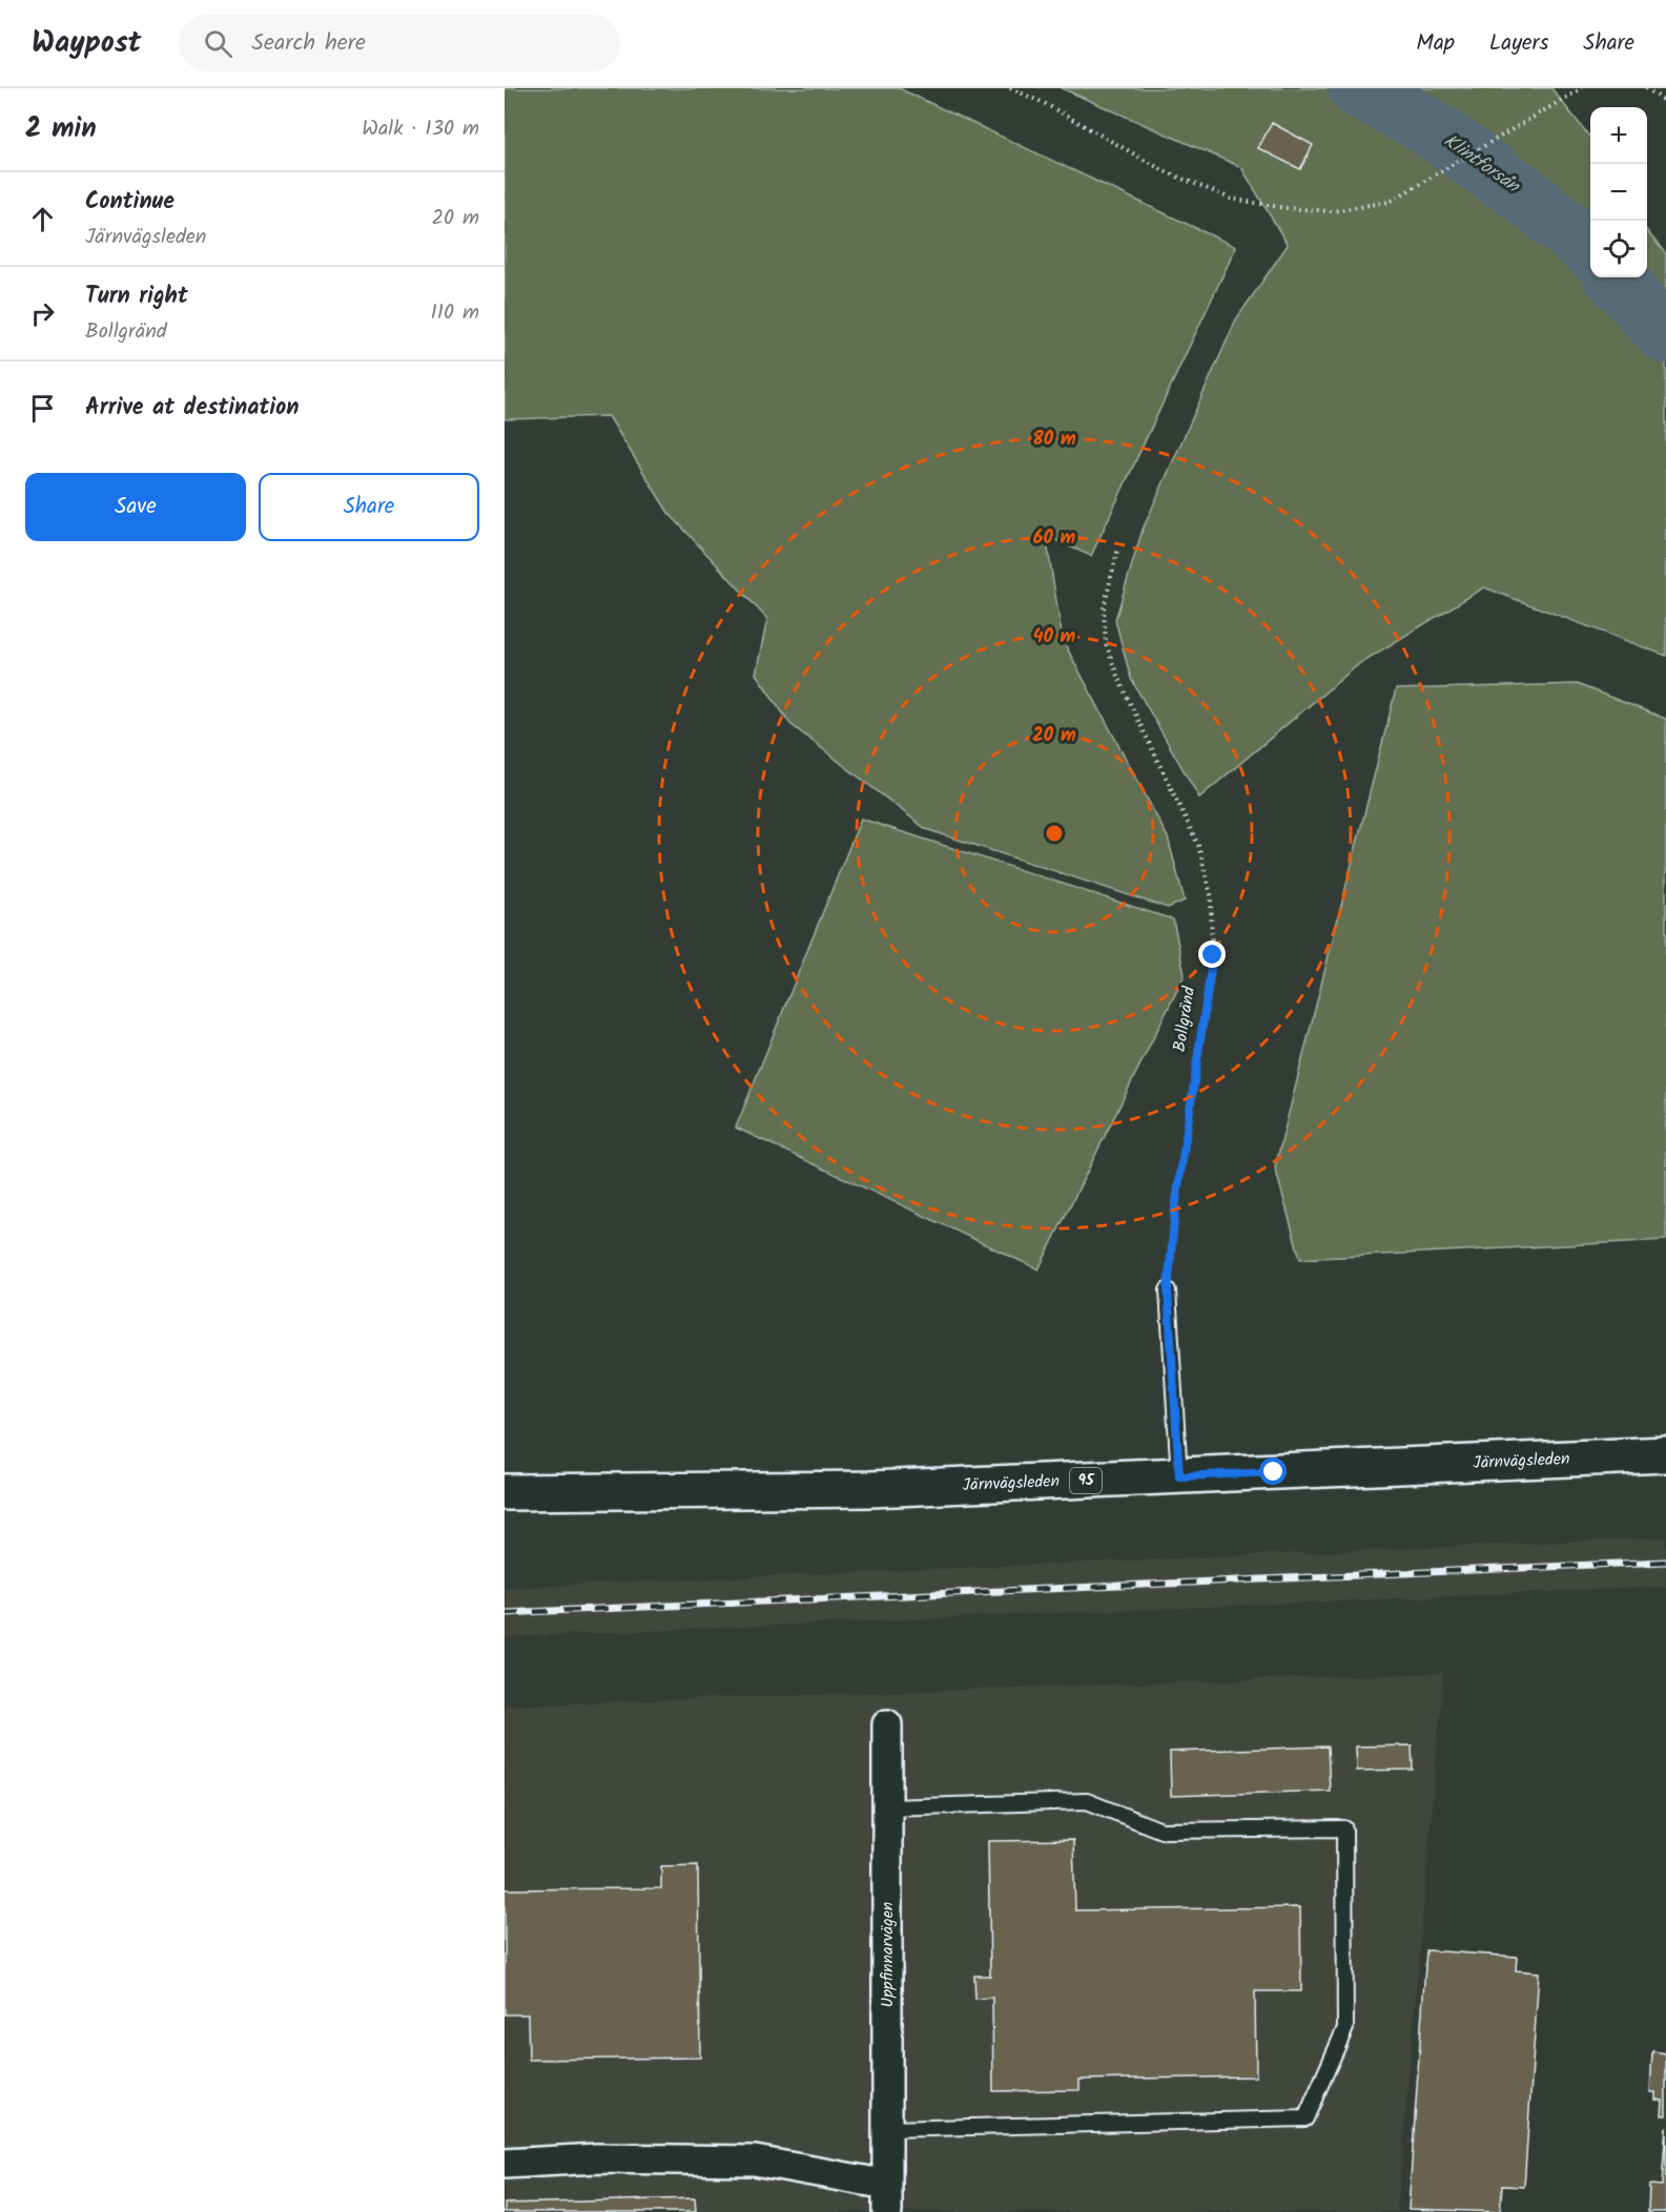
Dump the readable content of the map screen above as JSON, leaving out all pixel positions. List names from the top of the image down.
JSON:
{
  "streets": {
    "main road": ["Järnvägsleden", "95"],
    "street": ["Uppfinnarvägen"],
    "path": ["Bollgränd"]
  },
  "water": ["Klintforsån"],
  "page": {
    "header": "Waypost",
    "search": "Search here",
    "nav": ["Map", "Layers", "Share"],
    "heading": ["2 min", "Walk · 130 m"],
    "map_buttons": ["+", "−"],
    "list": [
      ["Continue", "Järnvägsleden", "20 m"],
      ["Turn right", "Bollgränd", "110 m"],
      "Arrive at destination"
    ],
    "buttons": ["Save", "Share"]
  },
  "rings": [
    "80 m",
    "60 m",
    "40 m",
    "20 m"
  ]
}
